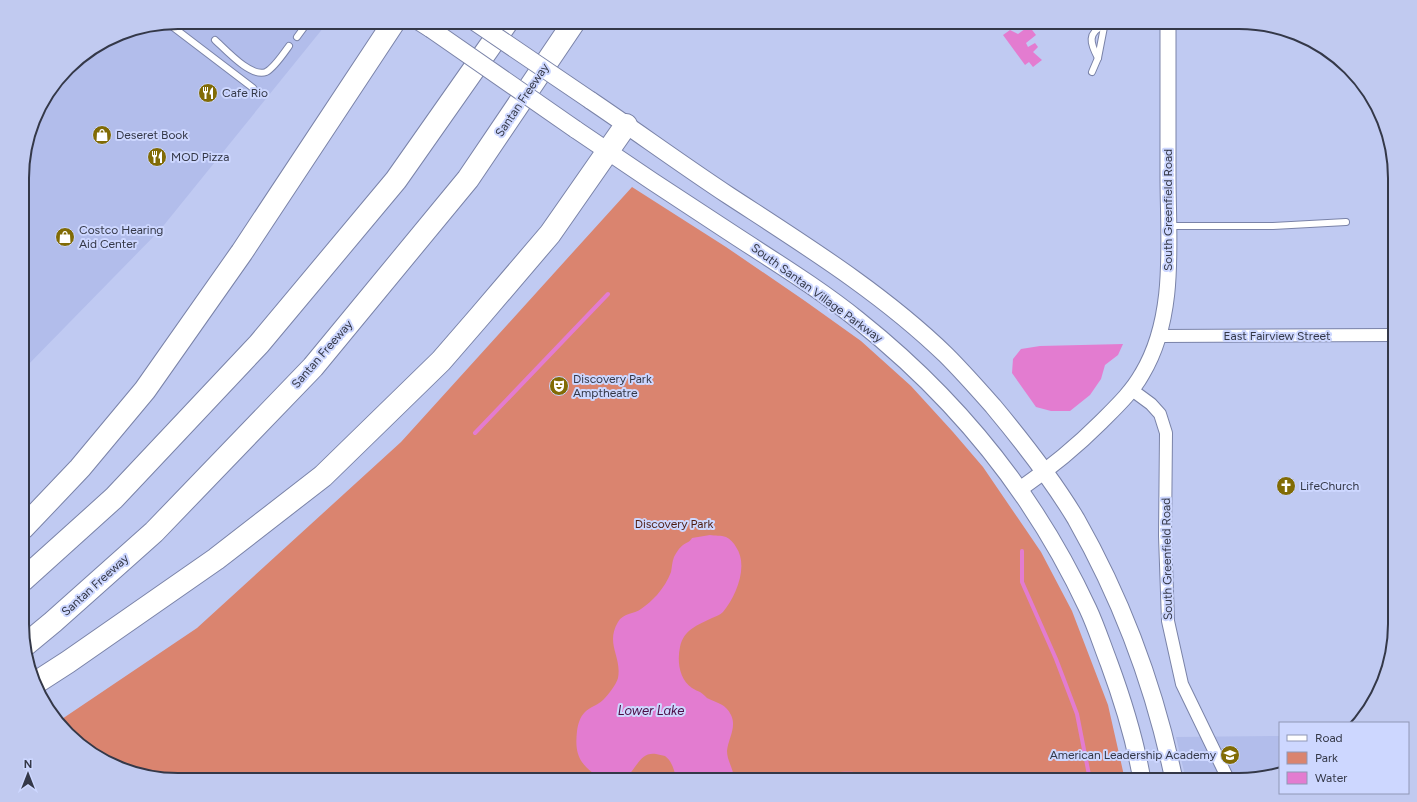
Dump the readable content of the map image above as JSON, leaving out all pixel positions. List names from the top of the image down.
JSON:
{
  "streets": {
    "highway": ["Santan Freeway"],
    "main road": ["South Santan Village Parkway"],
    "street": ["South Greenfield Road", "East Fairview Street"]
  },
  "crossings": [
    ["South Greenfield Road", "South Santan Village Parkway"],
    ["South Greenfield Road", "East Fairview Street"]
  ],
  "water": ["Lower Lake"],
  "parks": ["Discovery Park"],
  "places": {
    "restaurant": ["Cafe Rio", "MOD Pizza"],
    "shop": ["Deseret Book", "Costco Hearing Aid Center"],
    "theatre": ["Discovery Park Amptheatre"],
    "church": ["LifeChurch"],
    "school or university": ["American Leadership Academy"]
  },
  "legend": ["Road", "Park", "Water"],
  "north": "top"
}
